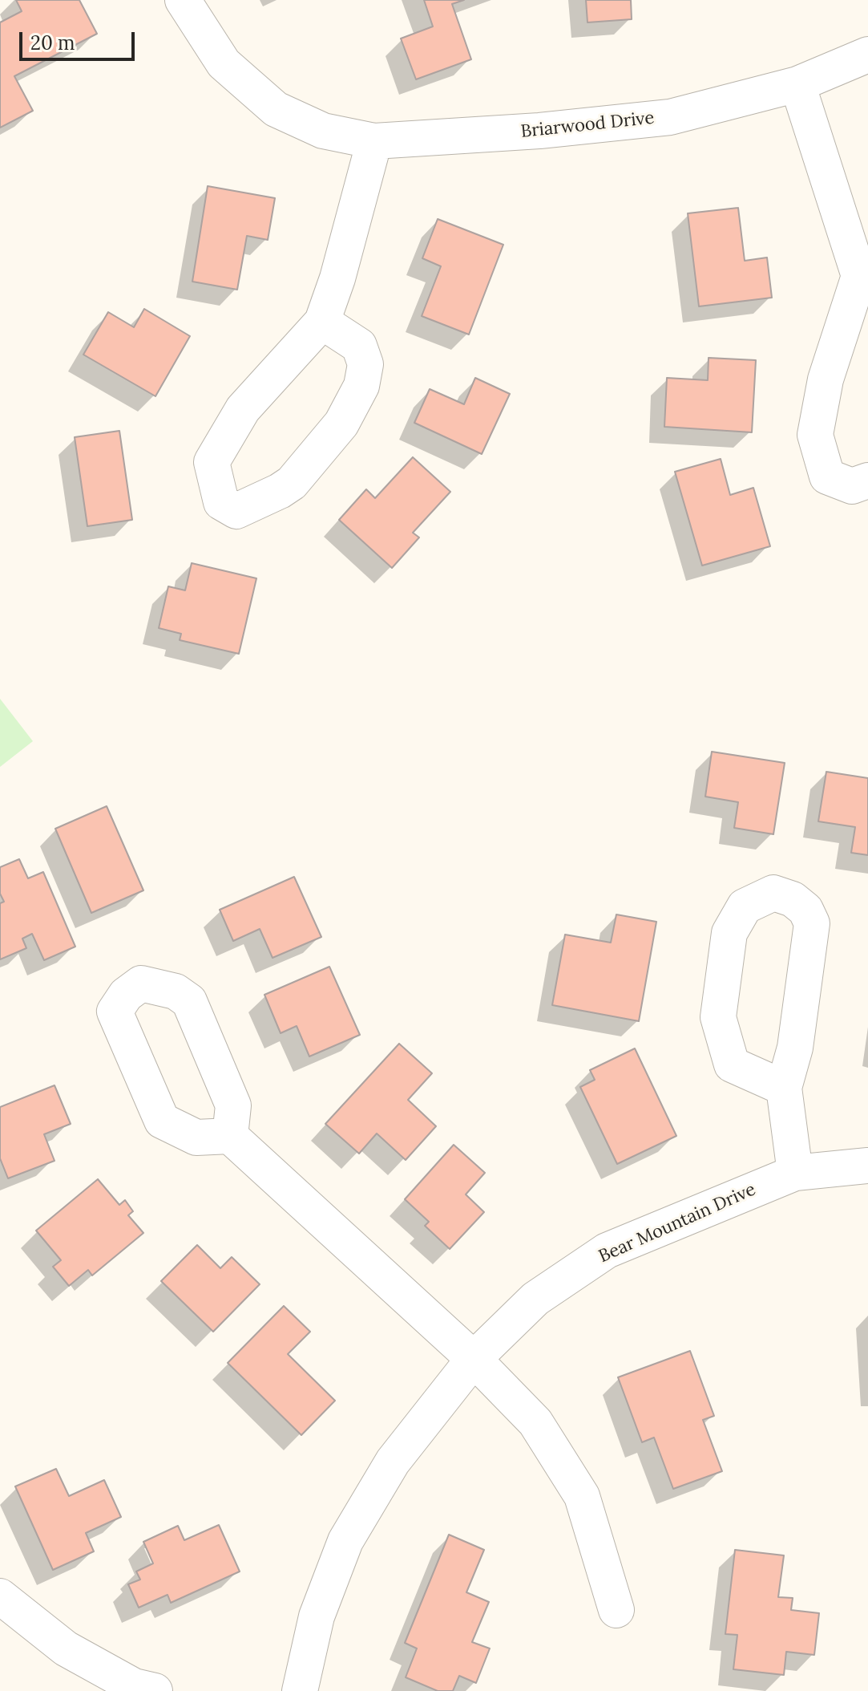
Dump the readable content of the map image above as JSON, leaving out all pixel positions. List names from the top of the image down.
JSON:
{
  "streets": {
    "street": ["Briarwood Drive", "Bear Mountain Drive"]
  },
  "scale_bar": "20 m"
}
